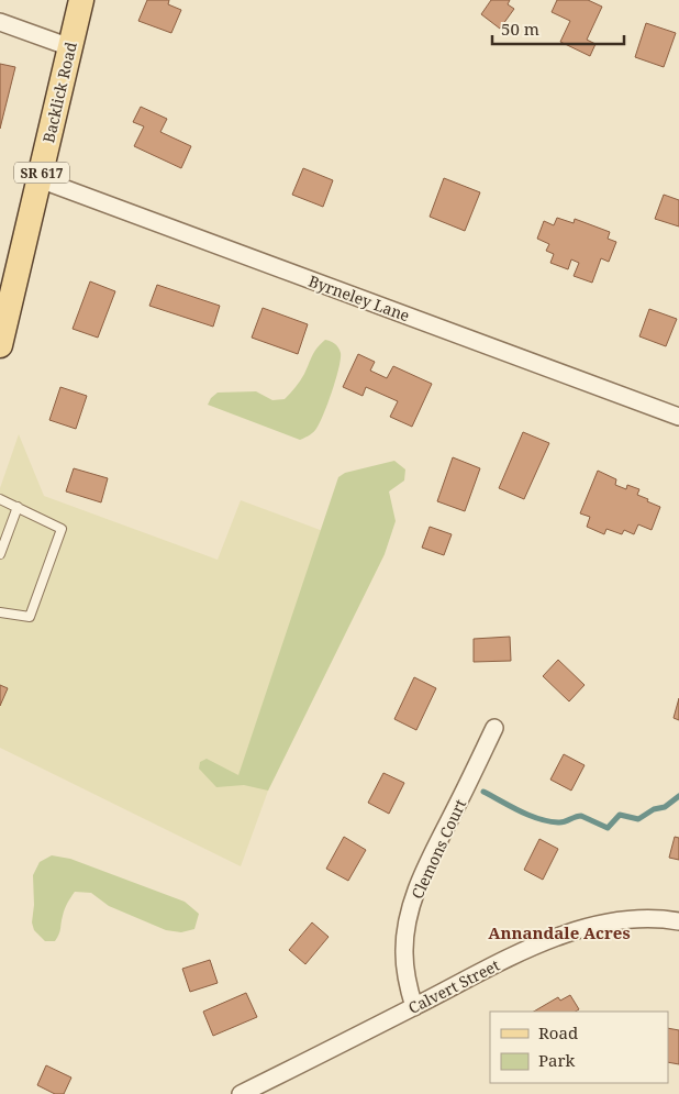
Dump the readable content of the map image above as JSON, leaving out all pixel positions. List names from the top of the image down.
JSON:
{
  "streets": {
    "main road": ["Backlick Road", "SR 617"],
    "street": ["Byrneley Lane", "Clemons Court", "Calvert Street"]
  },
  "crossings": [
    ["Backlick Road", "Byrneley Lane"],
    ["Clemons Court", "Calvert Street"]
  ],
  "districts": ["Annandale Acres"],
  "legend": ["Road", "Park"],
  "scale_bar": "50 m"
}
